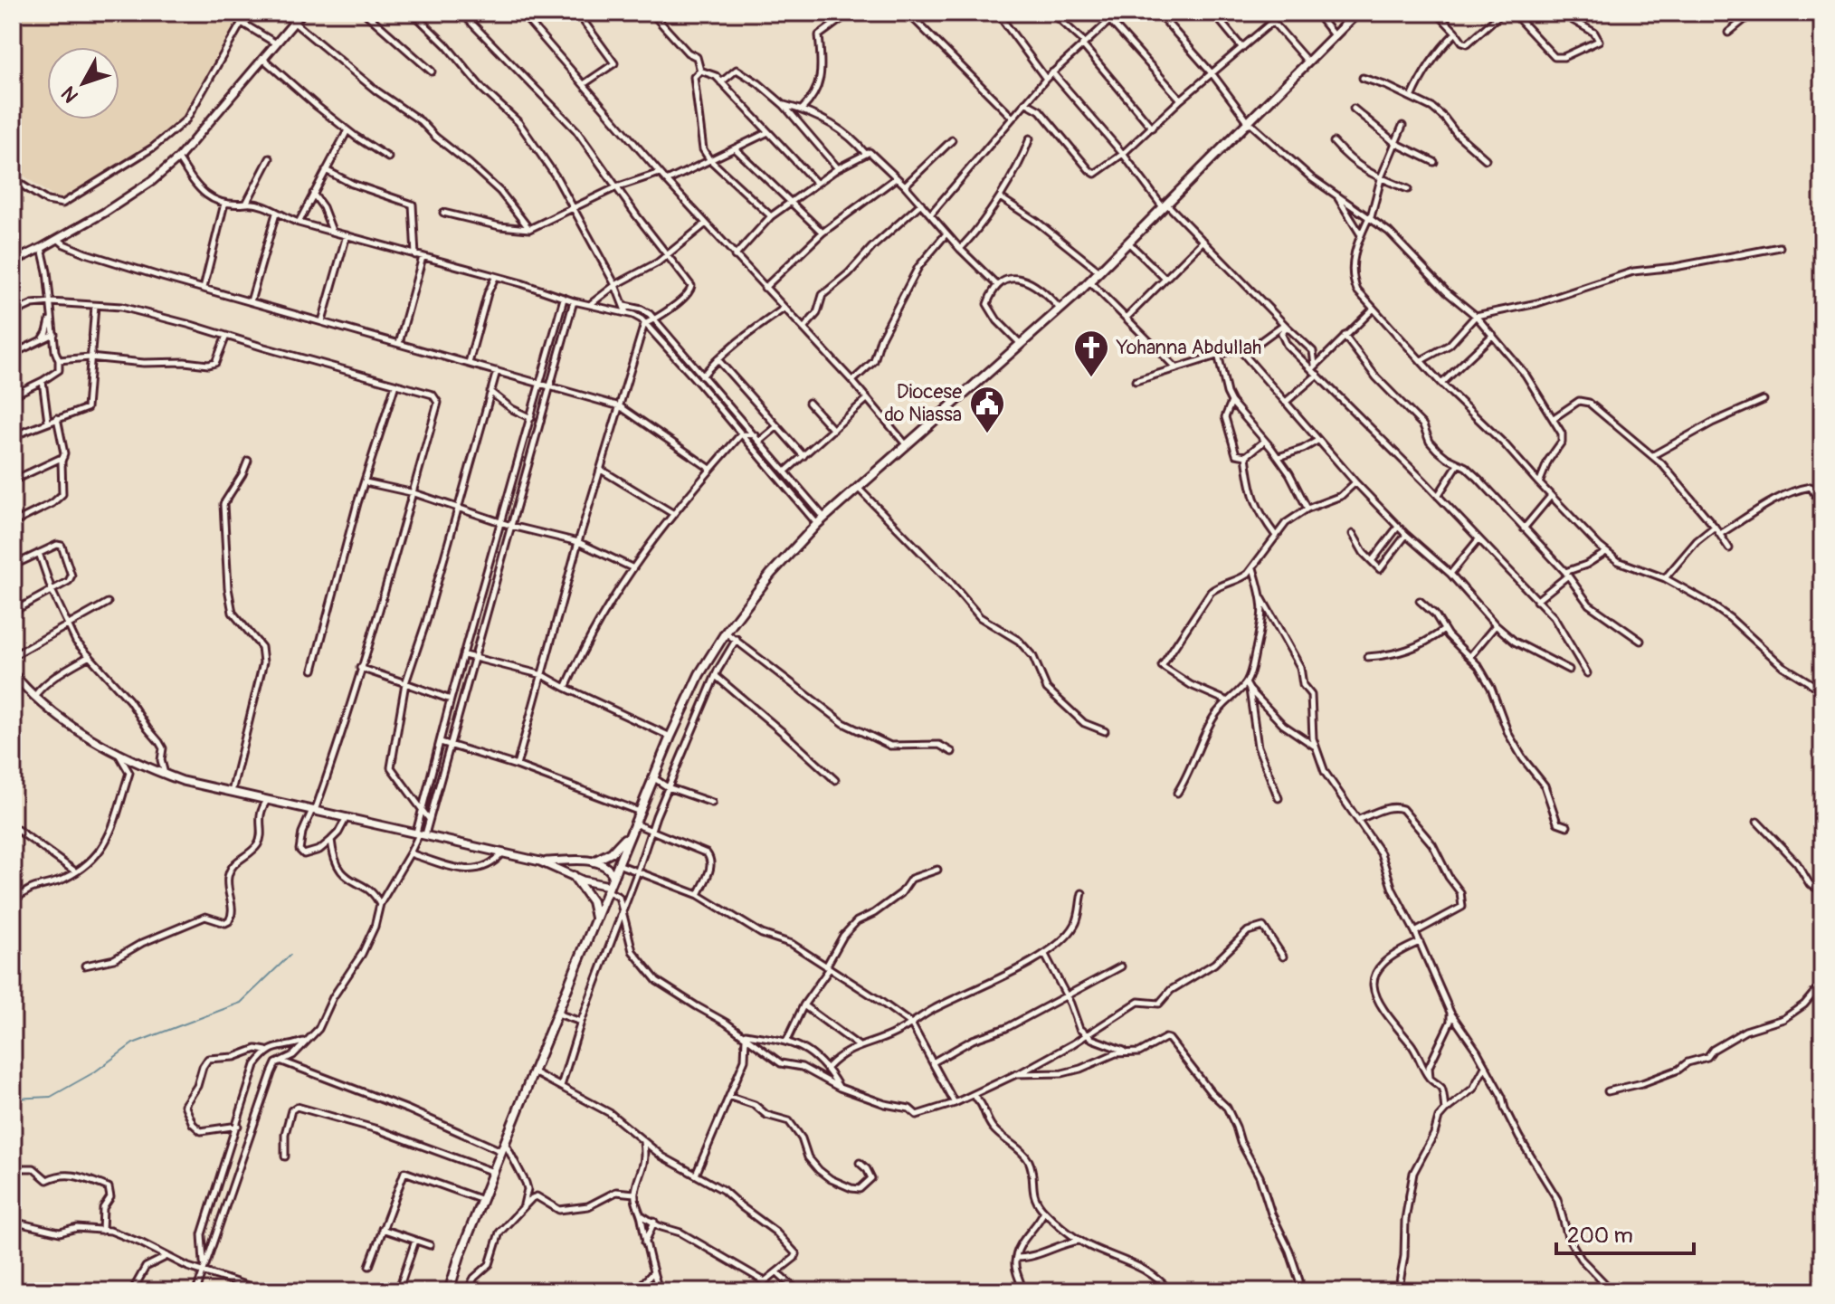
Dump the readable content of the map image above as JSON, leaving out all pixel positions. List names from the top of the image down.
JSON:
{
  "places": {
    "church": ["Yohanna Abdullah"],
    "public building": ["Diocese do Niassa"]
  },
  "scale_bar": "200 m",
  "north": "bottom left"
}
